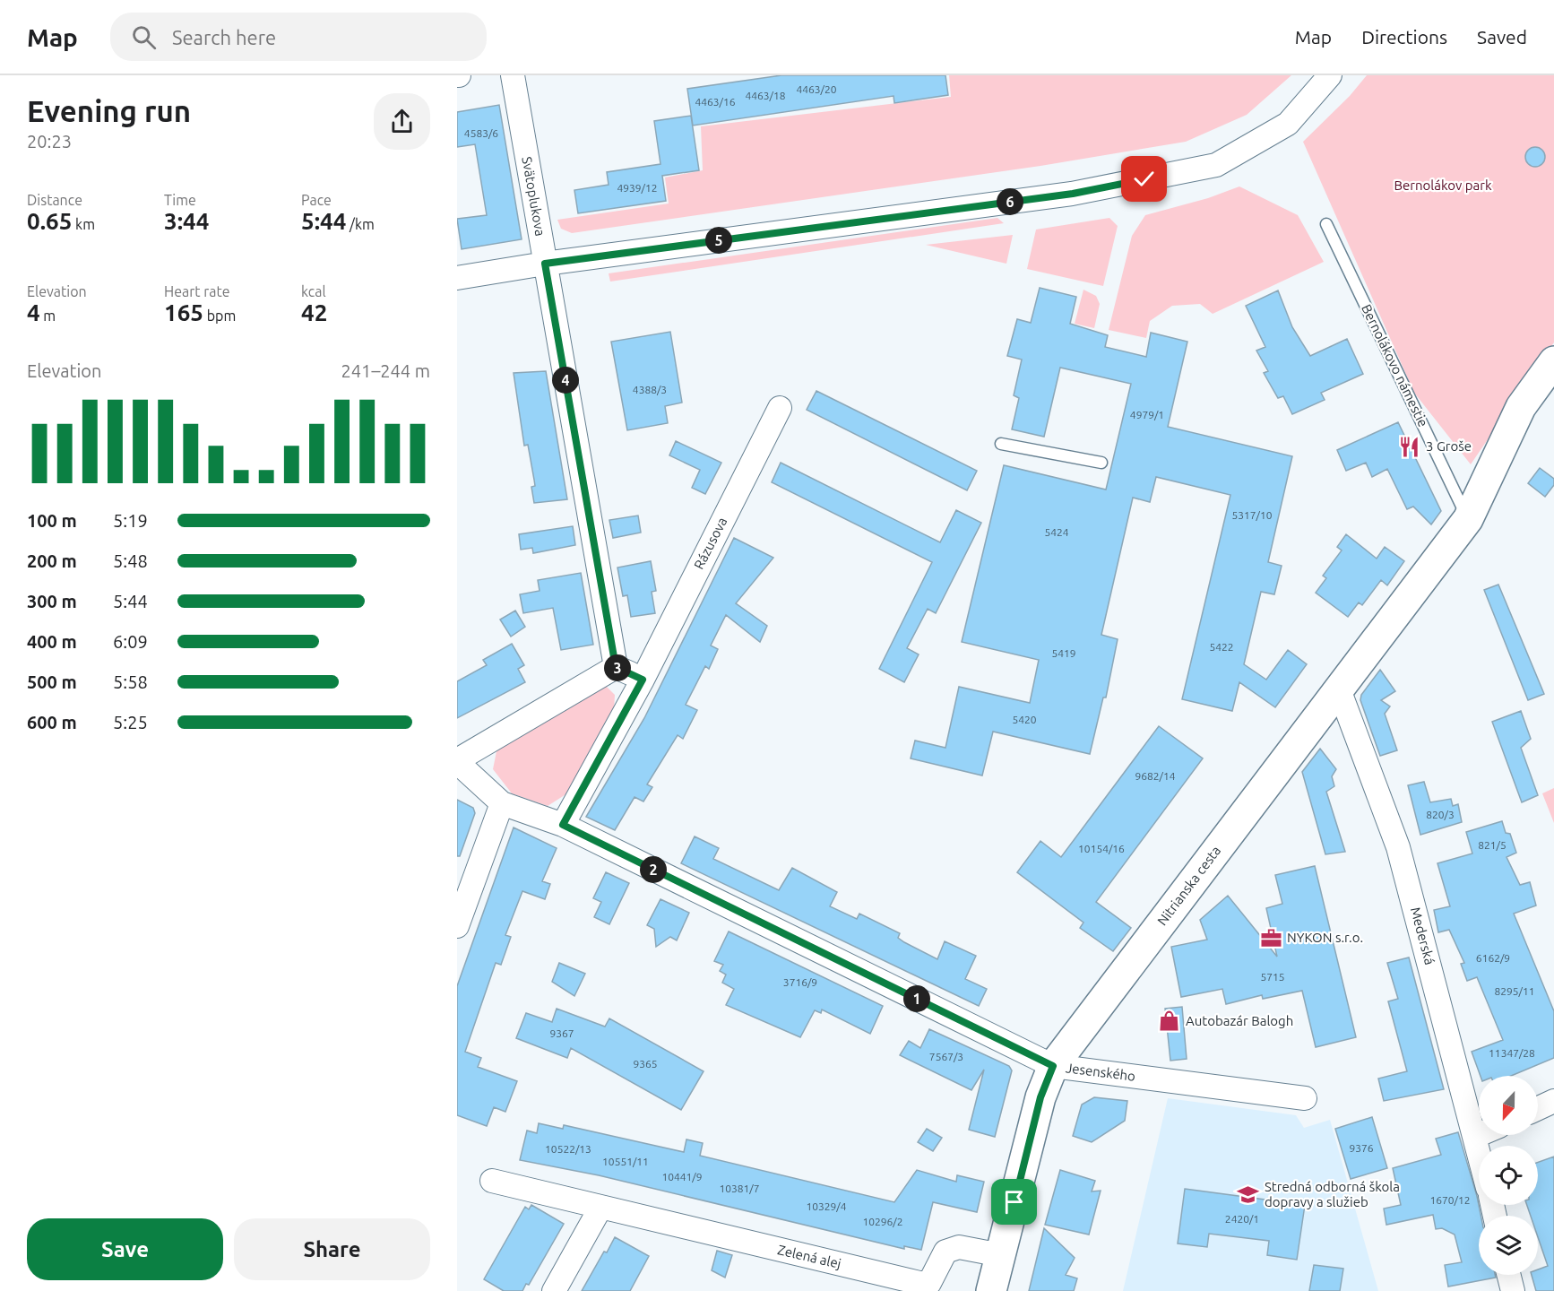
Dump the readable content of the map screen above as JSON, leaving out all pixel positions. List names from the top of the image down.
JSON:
{
  "streets": {
    "main road": ["Nitrianska cesta"],
    "street": [
      "Svätoplukova",
      "Rázusova",
      "Mederská",
      "Jesenského",
      "Zelená alej"
    ],
    "lane": ["Bernolákovo námestie"]
  },
  "crossings": [
    ["Bernolákovo námestie", "Nitrianska cesta"],
    ["Rázusova", "Jesenského"],
    ["Nitrianska cesta", "Mederská"],
    ["Nitrianska cesta", "Jesenského"],
    ["Nitrianska cesta", "Zelená alej"]
  ],
  "parks": ["Bernolákov park"],
  "places": {
    "restaurant": ["3 Groše"],
    "office": ["NYKON s.r.o."],
    "shop": ["Autobazár Balogh"],
    "school or university": ["Stredná odborná škola dopravy a služieb"]
  },
  "house_numbers": [
    "4463/20",
    "4463/18",
    "4463/16",
    "4583/6",
    "4939/12",
    "4388/3",
    "4979/1",
    "5317/10",
    "5424",
    "5422",
    "5419",
    "5420",
    "9682/14",
    "820/3",
    "821/5",
    "10154/16",
    "6162/9",
    "5715",
    "3716/9",
    "8295/11",
    "9367",
    "11347/28",
    "7567/3",
    "9365",
    "9376",
    "10522/13",
    "10551/11",
    "10441/9",
    "10381/7",
    "1670/12",
    "10329/4",
    "2420/1",
    "10296/2"
  ],
  "north": "bottom",
  "page": {
    "header": "Map",
    "search": "Search here",
    "nav": ["Map", "Directions", "Saved"],
    "heading": ["Evening run", "20:23"],
    "stats": [
      ["Distance", "0.65 km"],
      ["Time", "3:44"],
      ["Pace", "5:44 /km"],
      ["Elevation", "4 m"],
      ["Heart rate", "165 bpm"],
      ["kcal", "42"]
    ],
    "pins": [
      "6",
      "5",
      "4",
      "3",
      "2",
      "1"
    ],
    "chart": ["Elevation", "241–244 m"],
    "list": [
      {
        "name": "100 m",
        "note": "5:19"
      },
      {
        "name": "200 m",
        "note": "5:48"
      },
      {
        "name": "300 m",
        "note": "5:44"
      },
      {
        "name": "400 m",
        "note": "6:09"
      },
      {
        "name": "500 m",
        "note": "5:58"
      },
      {
        "name": "600 m",
        "note": "5:25"
      }
    ],
    "buttons": ["Save", "Share"]
  }
}
